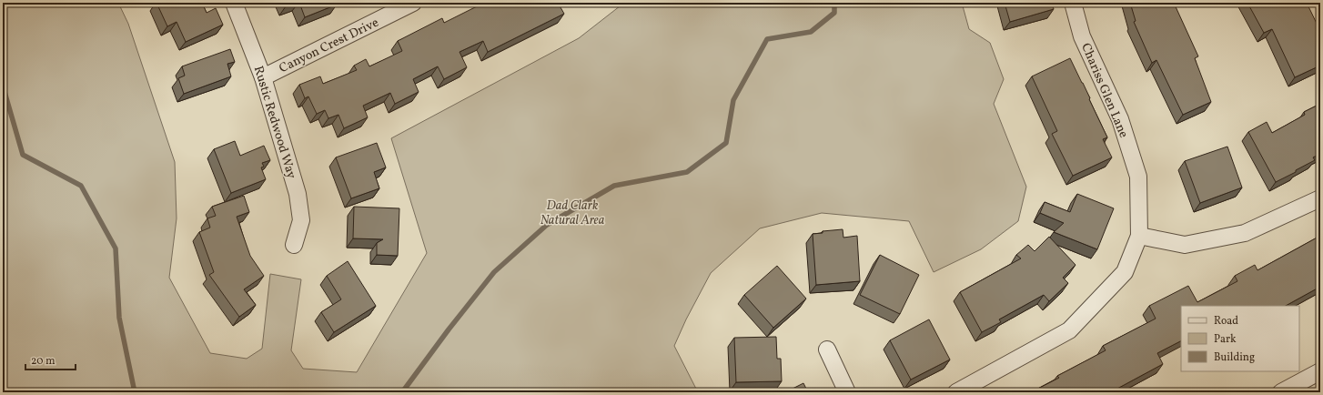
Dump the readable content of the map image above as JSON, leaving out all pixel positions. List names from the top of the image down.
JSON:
{
  "streets": {
    "street": ["Canyon Crest Drive", "Chariss Glen Lane", "Rustic Redwood Way"]
  },
  "crossings": [
    ["Canyon Crest Drive", "Rustic Redwood Way"]
  ],
  "parks": ["Dad Clark Natural Area"],
  "legend": ["Road", "Park", "Building"],
  "scale_bar": "20 m"
}
